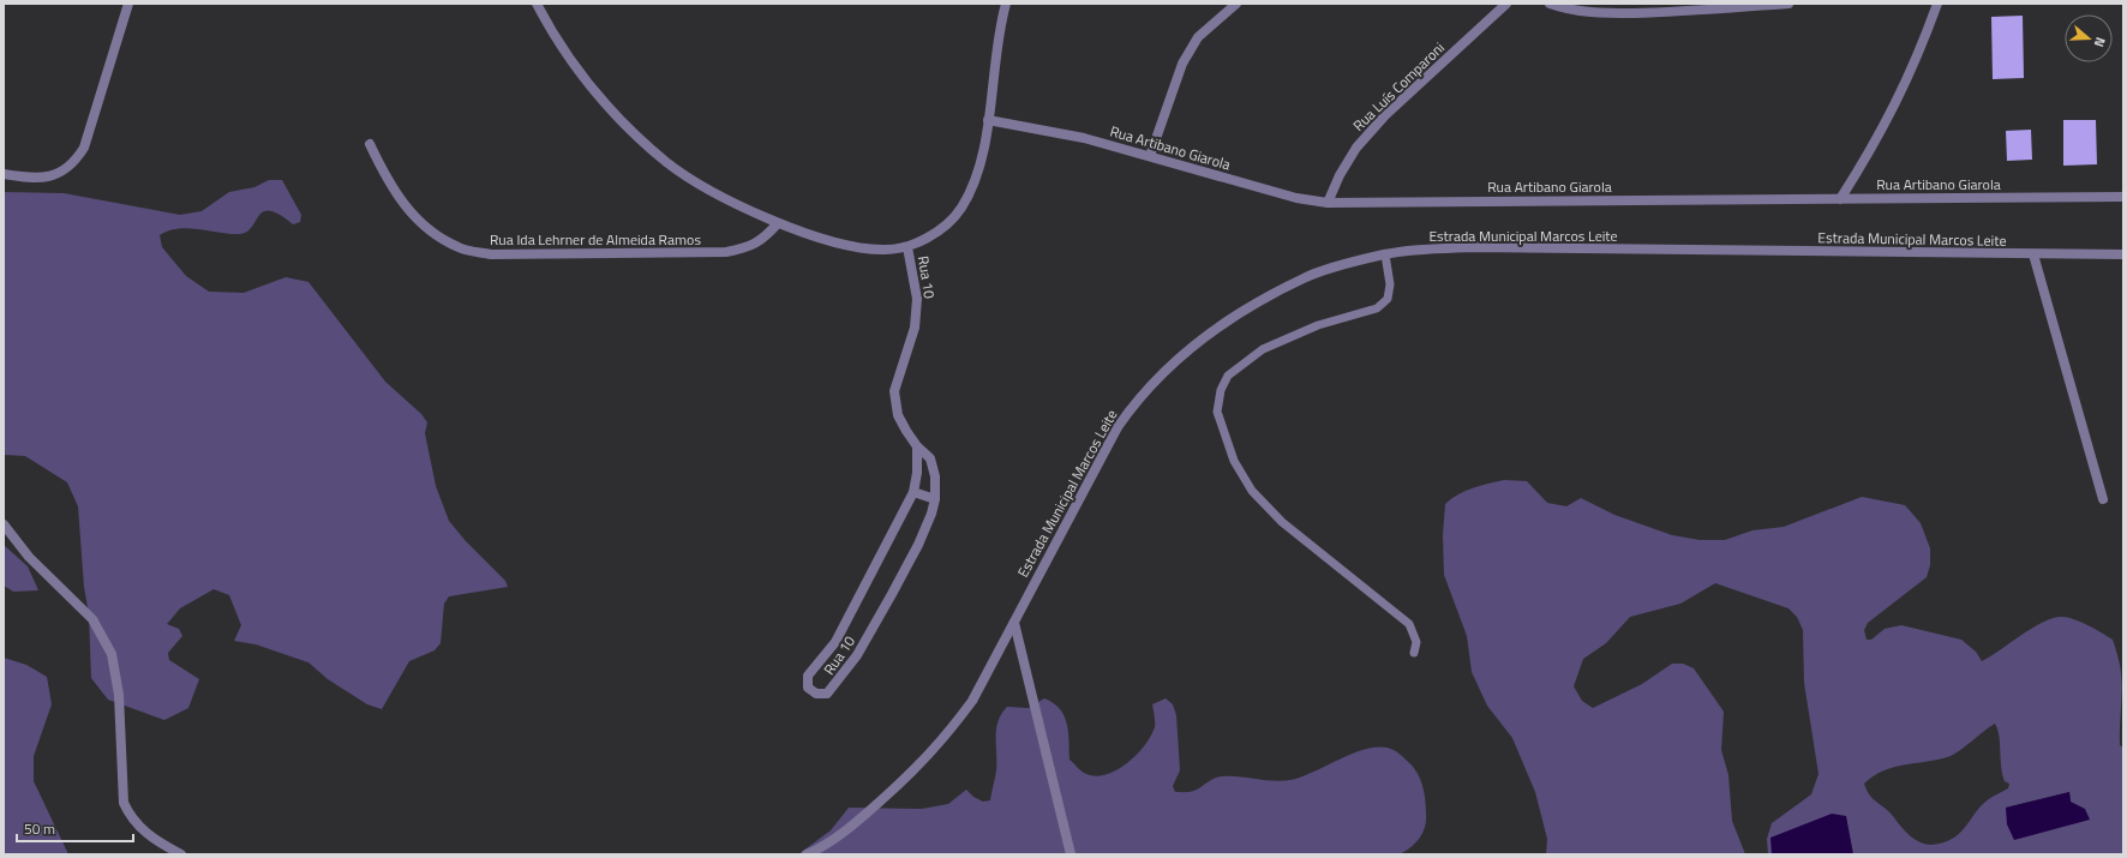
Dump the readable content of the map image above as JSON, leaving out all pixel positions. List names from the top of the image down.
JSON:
{
  "streets": {
    "street": [
      "Rua Luís Comparoni",
      "Rua Artibano Giarola",
      "Estrada Municipal Marcos Leite",
      "Rua Ida Lehrner de Almeida Ramos",
      "Rua 10"
    ]
  },
  "crossings": [
    ["Rua Luís Comparoni", "Rua Artibano Giarola"]
  ],
  "scale_bar": "50 m",
  "north": "right"
}
